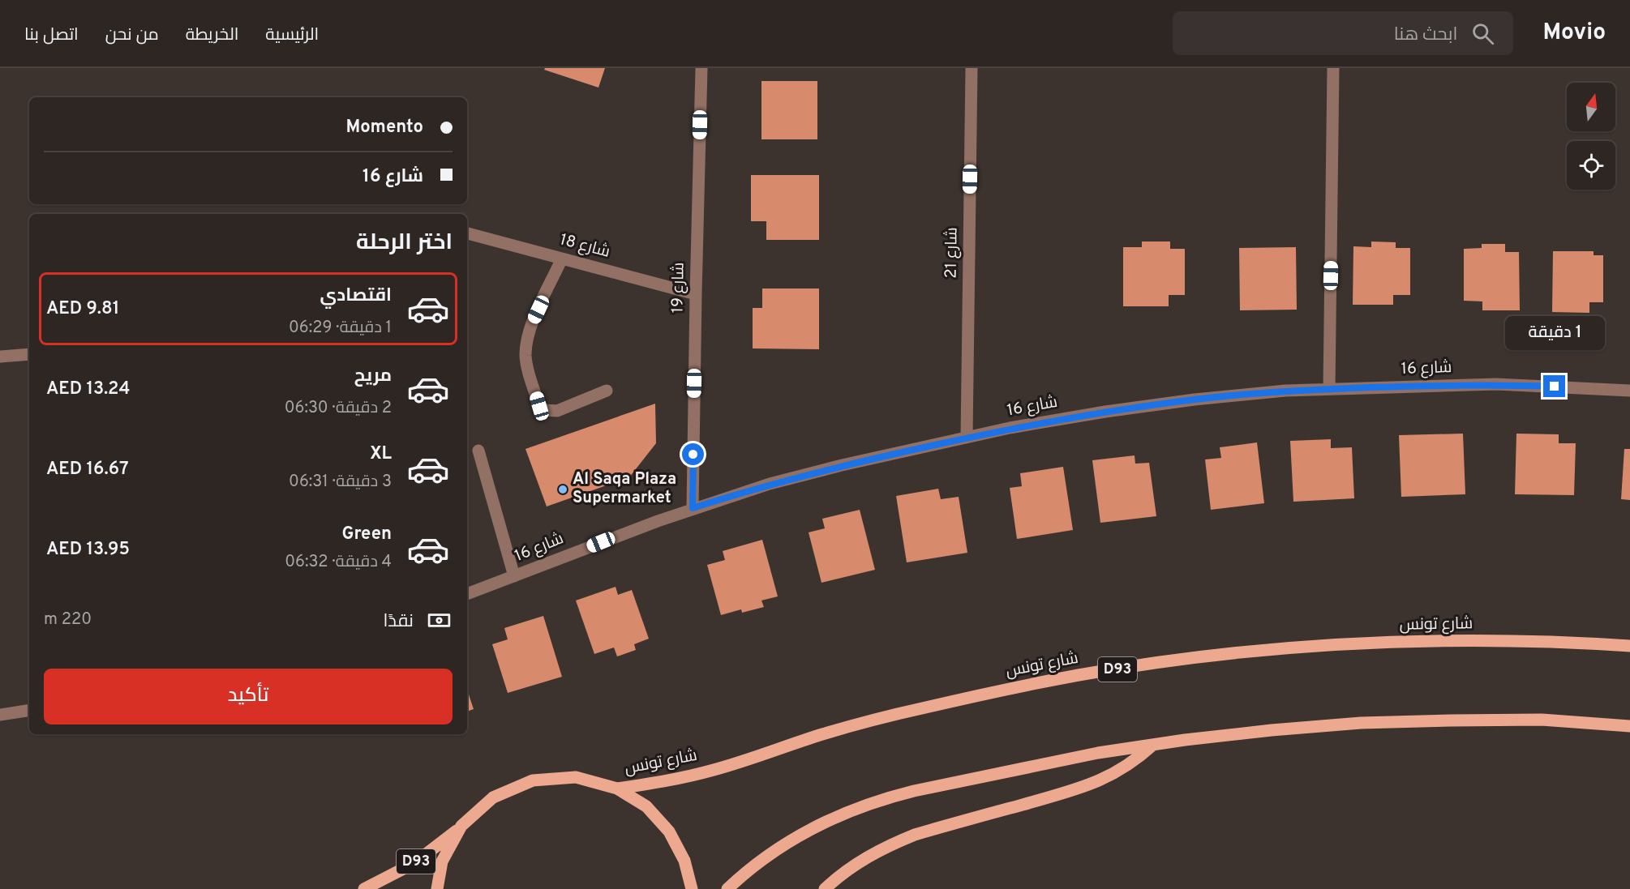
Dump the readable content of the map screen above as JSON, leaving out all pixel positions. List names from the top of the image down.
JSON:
{
  "streets": {
    "main road": ["شارع تونس", "D93"],
    "street": [
      "شارع 18",
      "شارع 21",
      "شارع 19",
      "شارع 16"
    ]
  },
  "crossings": [
    ["شارع 18", "شارع 19"],
    ["شارع 21", "شارع 16"],
    ["شارع 19", "شارع 16"]
  ],
  "places": ["Al Saqa Plaza Supermarket"],
  "north": "top",
  "page": {
    "header": "Movio",
    "search": "ابحث هنا",
    "nav": [
      "الرئيسية",
      "الخريطة",
      "من نحن",
      "اتصل بنا"
    ],
    "banner": ["Momento", "شارع 16"],
    "heading": "اختر الرحلة",
    "list": [
      {
        "name": "اقتصادي",
        "note": "1 دقيقة · 06:29",
        "value": "AED 9.81"
      },
      {
        "name": "مريح",
        "note": "2 دقيقة · 06:30",
        "value": "AED 13.24"
      },
      {
        "name": "XL",
        "note": "3 دقيقة · 06:31",
        "value": "AED 16.67"
      },
      {
        "name": "Green",
        "note": "4 دقيقة · 06:32",
        "value": "AED 13.95"
      }
    ],
    "bubble": "1 دقيقة",
    "pay": ["نقدًا", "220 m"],
    "buttons": "تأكيد"
  }
}
